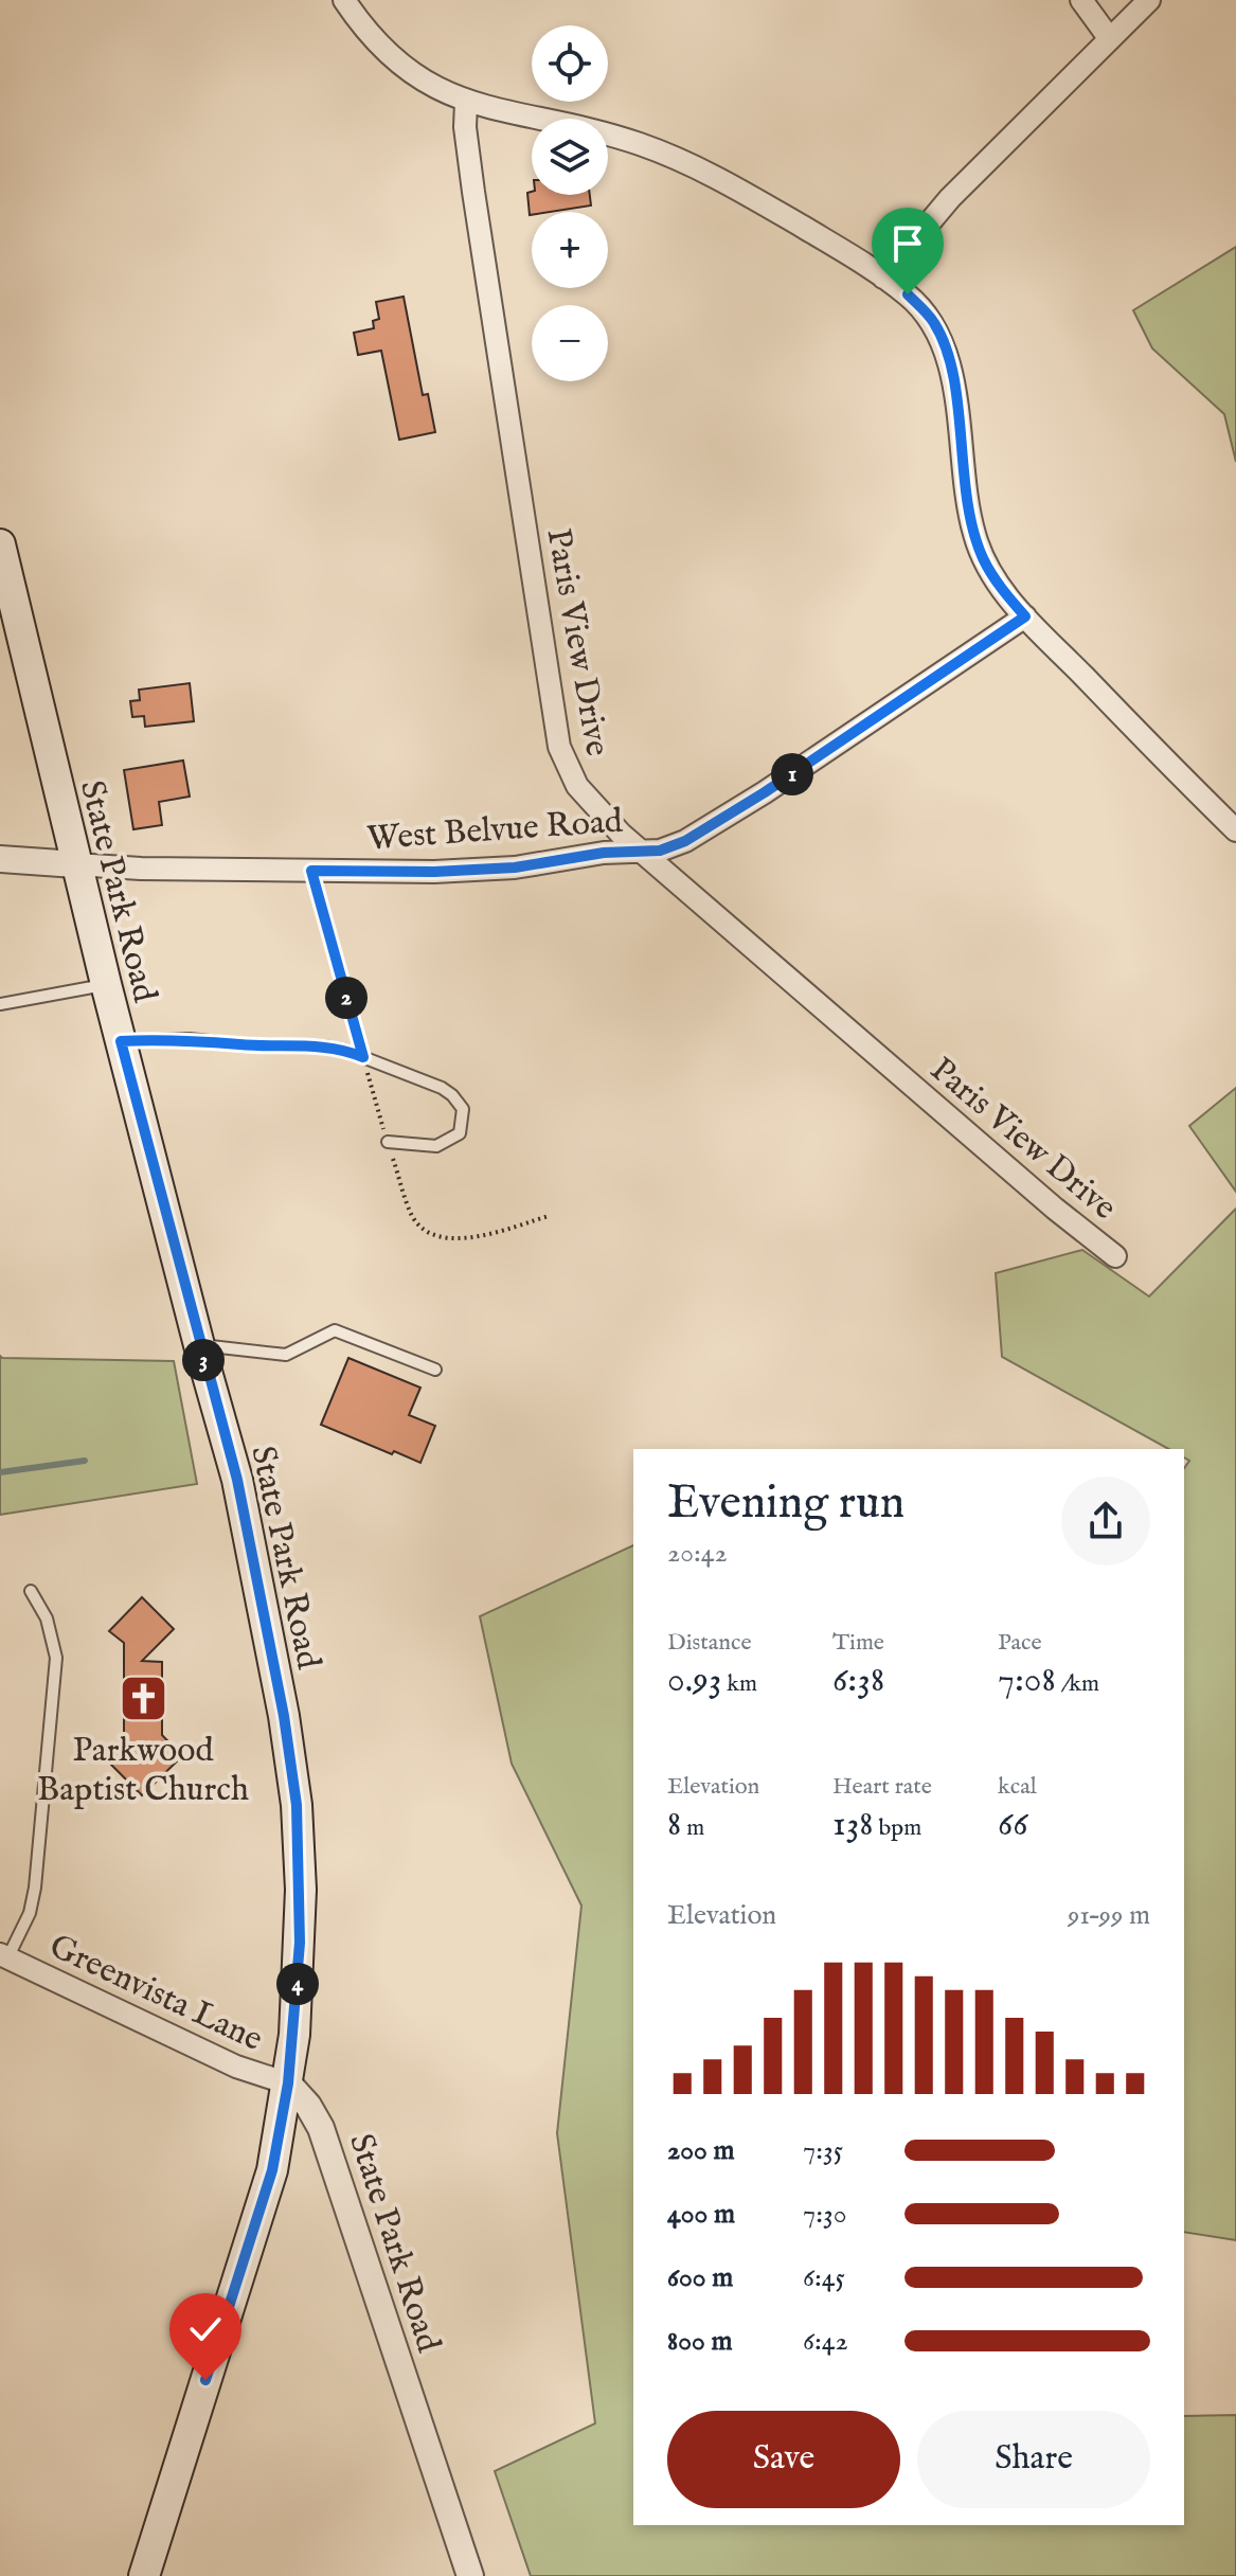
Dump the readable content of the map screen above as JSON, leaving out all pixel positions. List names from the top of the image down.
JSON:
{
  "streets": {
    "main road": ["State Park Road"],
    "street": ["Paris View Drive", "West Belvue Road", "Greenvista Lane"]
  },
  "crossings": [
    ["Paris View Drive", "West Belvue Road"],
    ["West Belvue Road", "State Park Road"],
    ["State Park Road", "Greenvista Lane"]
  ],
  "places": {
    "church": ["Parkwood Baptist Church"]
  },
  "page": {
    "map_buttons": ["+", "−"],
    "pins": [
      "1",
      "2",
      "3",
      "4"
    ],
    "heading": ["Evening run", "20:42"],
    "stats": [
      ["Distance", "0.93 km"],
      ["Time", "6:38"],
      ["Pace", "7:08 /km"],
      ["Elevation", "8 m"],
      ["Heart rate", "138 bpm"],
      ["kcal", "66"]
    ],
    "chart": ["Elevation", "91–99 m"],
    "list": [
      {
        "name": "200 m",
        "note": "7:35"
      },
      {
        "name": "400 m",
        "note": "7:30"
      },
      {
        "name": "600 m",
        "note": "6:45"
      },
      {
        "name": "800 m",
        "note": "6:42"
      }
    ],
    "buttons": ["Save", "Share"]
  }
}
